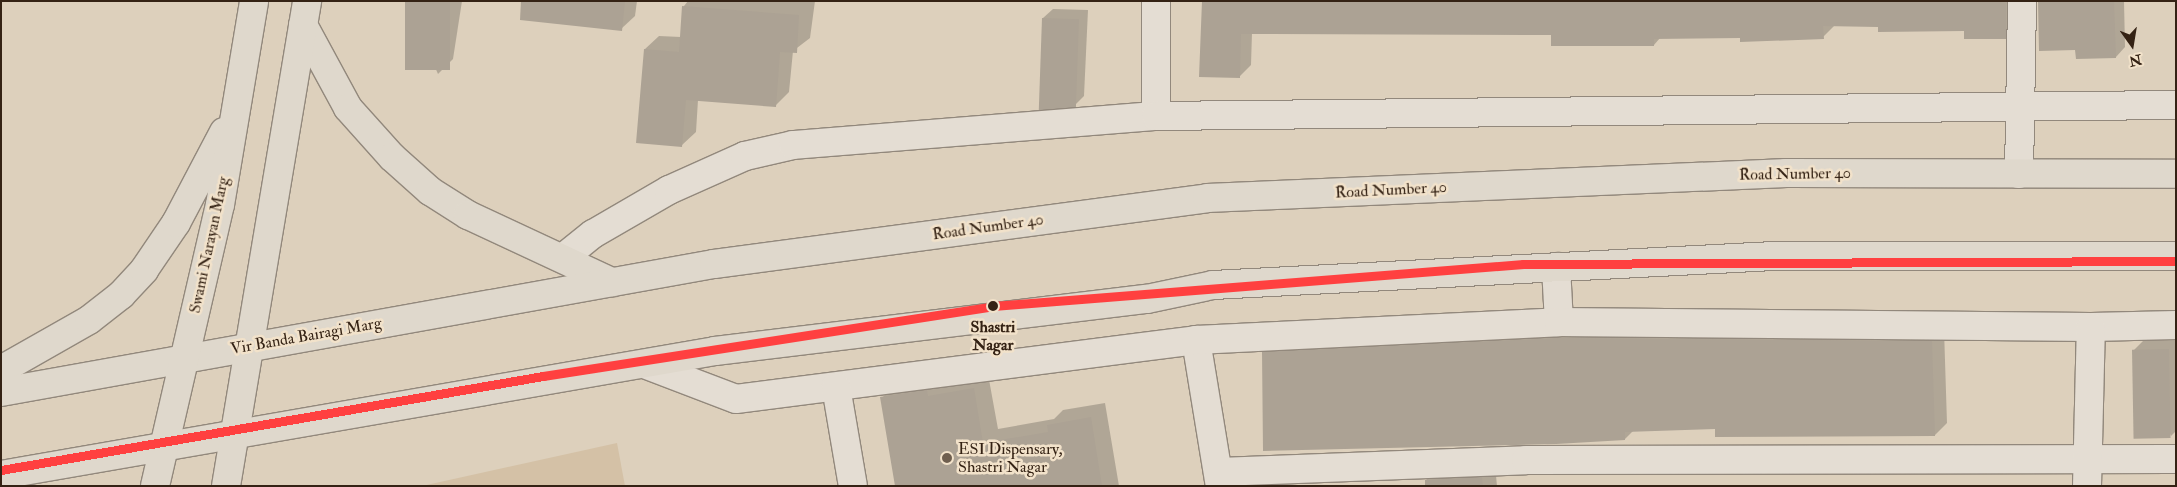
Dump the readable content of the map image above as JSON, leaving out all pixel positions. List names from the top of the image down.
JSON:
{
  "streets": {
    "main road": ["Road Number 40", "Swami Narayan Marg", "Vir Banda Bairagi Marg"]
  },
  "crossings": [
    ["Road Number 40", "Vir Banda Bairagi Marg"],
    ["Swami Narayan Marg", "Vir Banda Bairagi Marg"]
  ],
  "places": ["Shastri Nagar", "ESI Dispensary, Shastri Nagar"],
  "north": "bottom"
}
